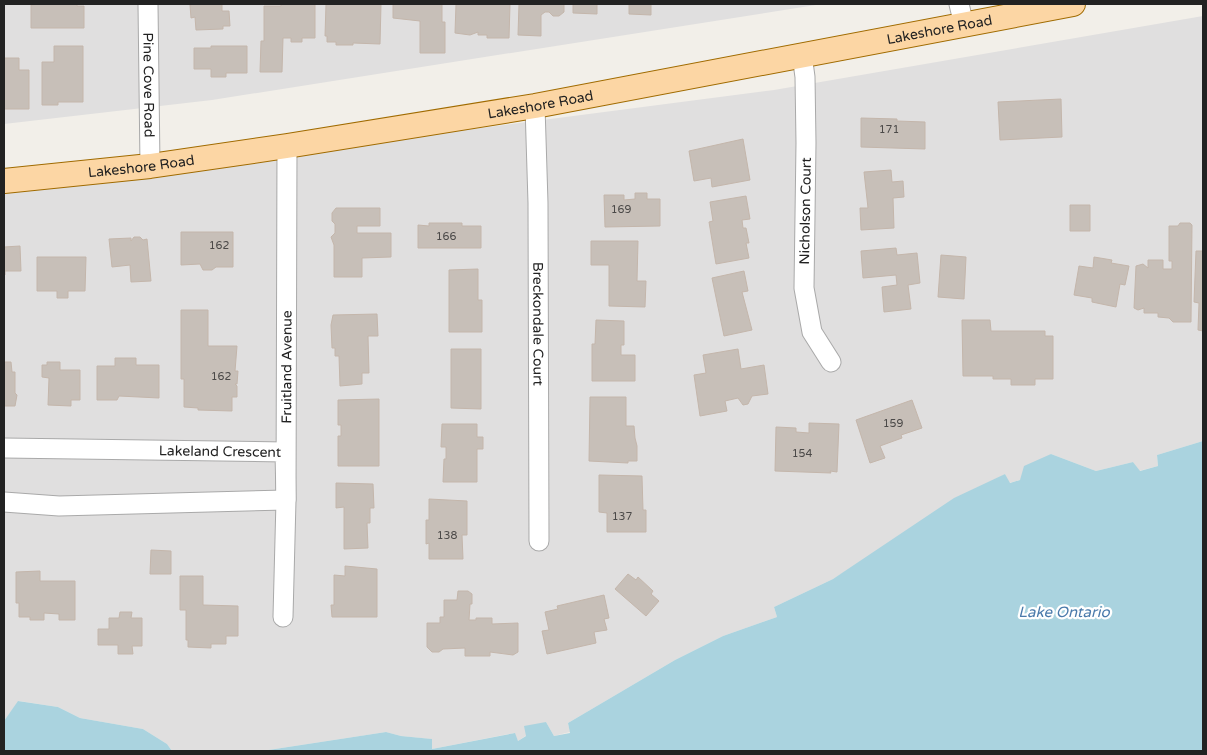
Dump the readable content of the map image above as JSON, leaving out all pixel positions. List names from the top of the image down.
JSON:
{
  "streets": {
    "main road": ["Lakeshore Road"],
    "street": [
      "Pine Cove Road",
      "Nicholson Court",
      "Breckondale Court",
      "Fruitland Avenue",
      "Lakeland Crescent"
    ]
  },
  "crossings": [
    ["Lakeshore Road", "Pine Cove Road"],
    ["Lakeshore Road", "Nicholson Court"],
    ["Lakeshore Road", "Breckondale Court"],
    ["Lakeshore Road", "Fruitland Avenue"],
    ["Fruitland Avenue", "Lakeland Crescent"]
  ],
  "water": ["Lake Ontario"],
  "house_numbers": [
    "171",
    "169",
    "166",
    "162",
    "162",
    "159",
    "154",
    "137",
    "138"
  ]
}
